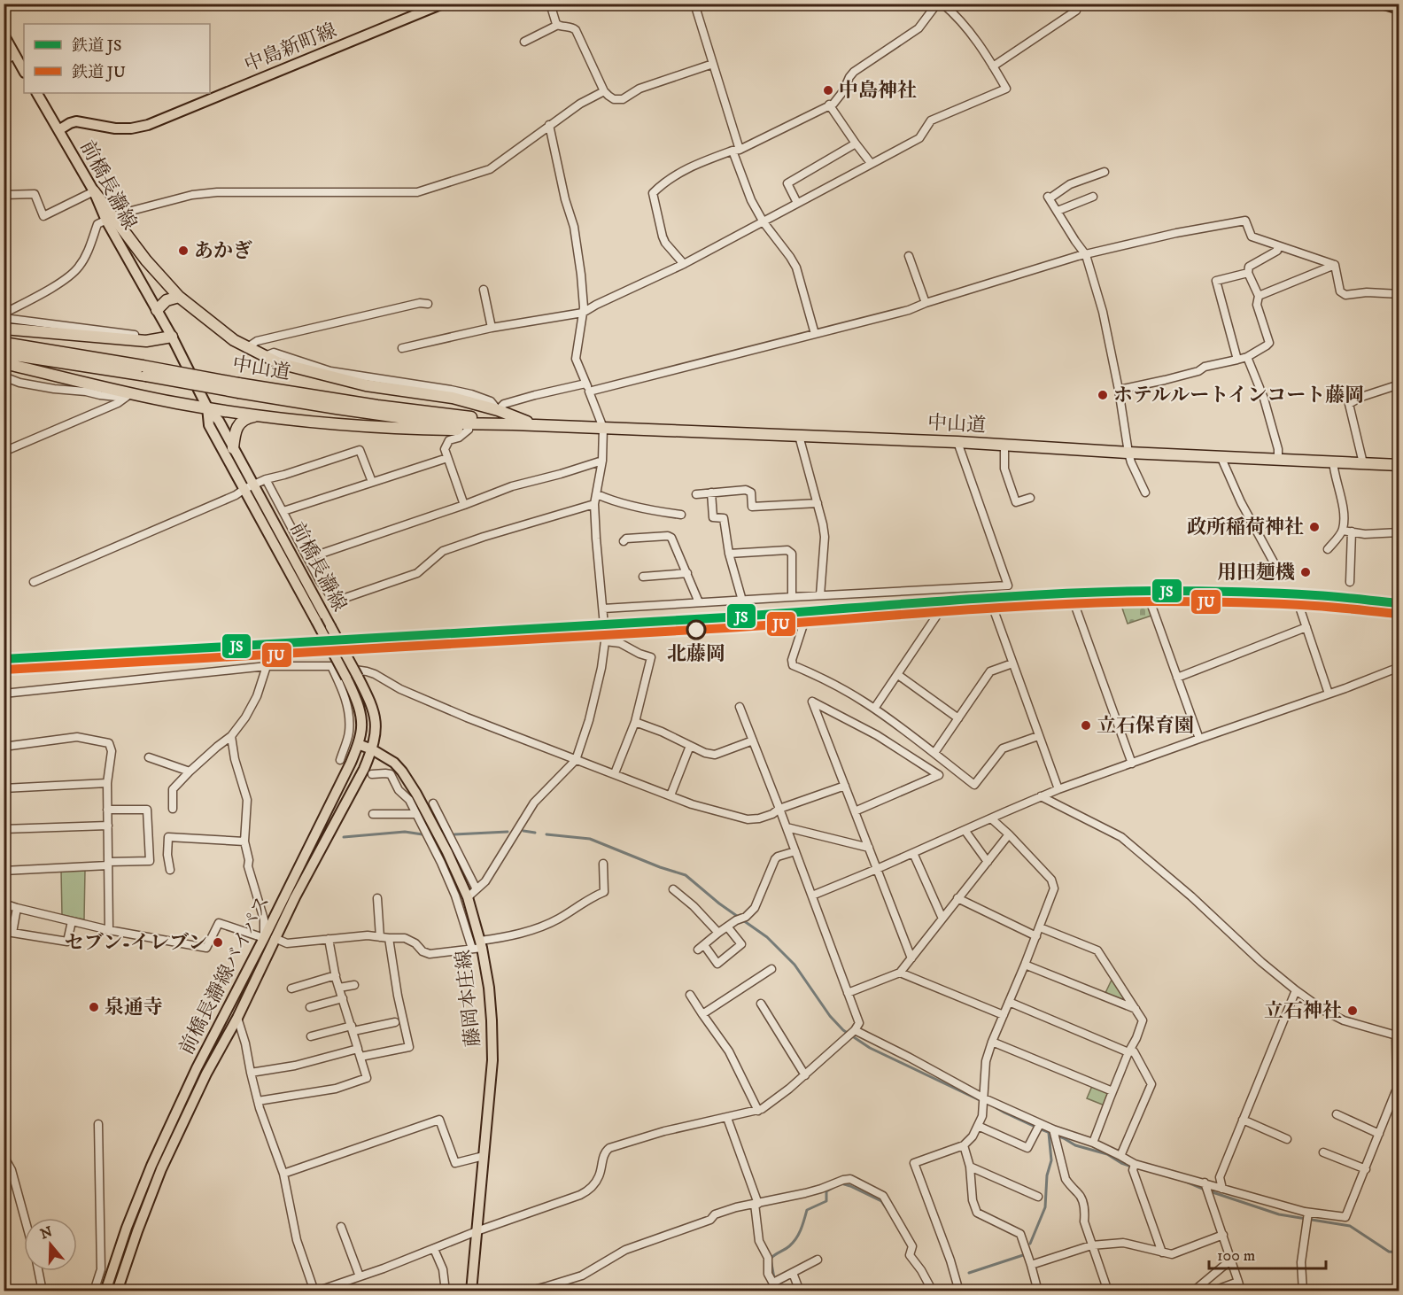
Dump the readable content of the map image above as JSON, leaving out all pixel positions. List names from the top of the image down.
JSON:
{
  "streets": {
    "highway": ["中山道"],
    "main road": [
      "中島新町線",
      "前橋長瀞線",
      "前橋長瀞線バイパス",
      "藤岡本庄線"
    ]
  },
  "crossings": [
    ["中島新町線", "前橋長瀞線"],
    ["前橋長瀞線", "前橋長瀞線バイパス"],
    ["前橋長瀞線", "藤岡本庄線"],
    ["前橋長瀞線バイパス", "藤岡本庄線"]
  ],
  "places": [
    "中島神社",
    "あかぎ",
    "ホテルルートインコート藤岡",
    "政所稲荷神社",
    "用田麺機",
    "北藤岡",
    "立石保育園",
    "セブン-イレブン",
    "泉通寺",
    "立石神社"
  ],
  "lines": ["rail line JS", "rail line JU"],
  "legend": ["鉄道 JS", "鉄道 JU"],
  "scale_bar": "100 m",
  "north": "top"
}
